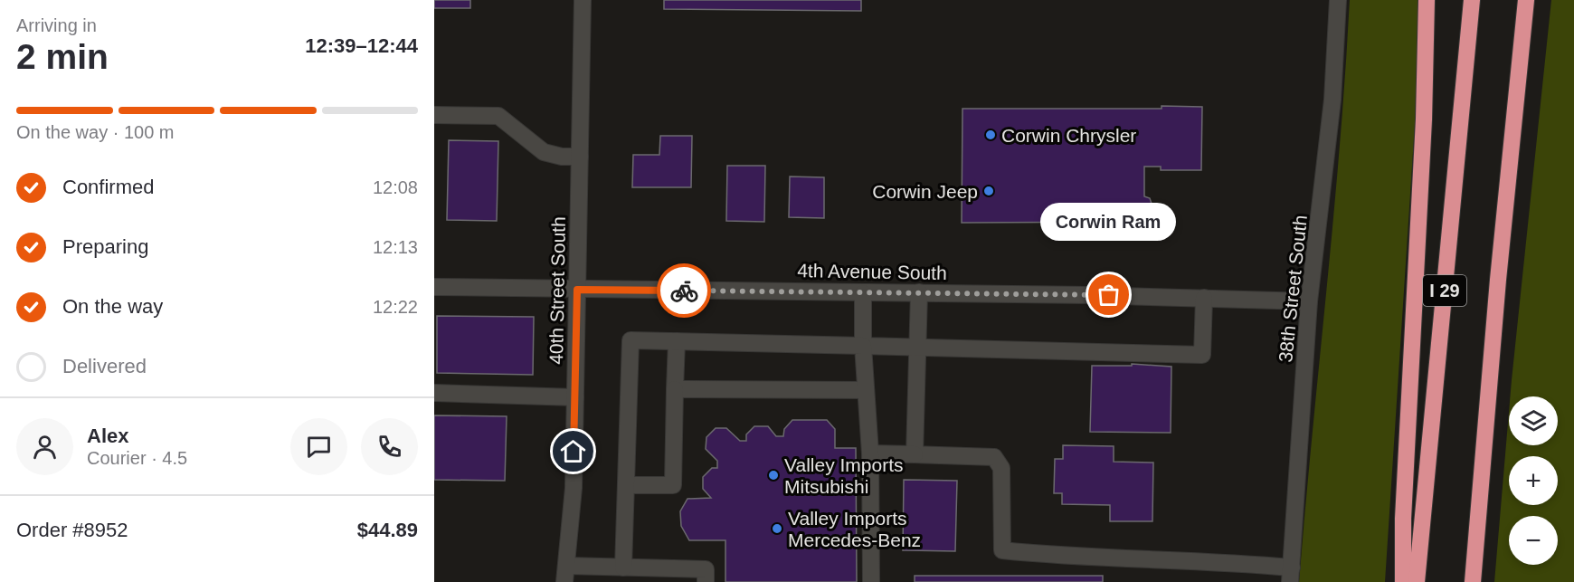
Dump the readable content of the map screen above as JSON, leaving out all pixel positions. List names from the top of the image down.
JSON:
{
  "streets": {
    "highway": ["I 29"],
    "street": ["4th Avenue South", "38th Street South", "40th Street South"]
  },
  "crossings": [
    ["4th Avenue South", "38th Street South"],
    ["4th Avenue South", "40th Street South"]
  ],
  "places": [
    "Corwin Chrysler",
    "Corwin Jeep",
    "Corwin Ram",
    "Valley Imports Mitsubishi",
    "Valley Imports Mercedes-Benz"
  ],
  "page": {
    "heading": ["2 min", "Arriving in", "12:39–12:44"],
    "panel": [
      "Alex",
      "Courier · 4.5",
      "Order #8952",
      "$44.89"
    ],
    "bar": "On the way · 100 m",
    "list": [
      ["Confirmed", "12:08"],
      ["Preparing", "12:13"],
      ["On the way", "12:22"],
      "Delivered"
    ],
    "bubble": "Corwin Ram",
    "map_buttons": ["+", "−"]
  }
}
